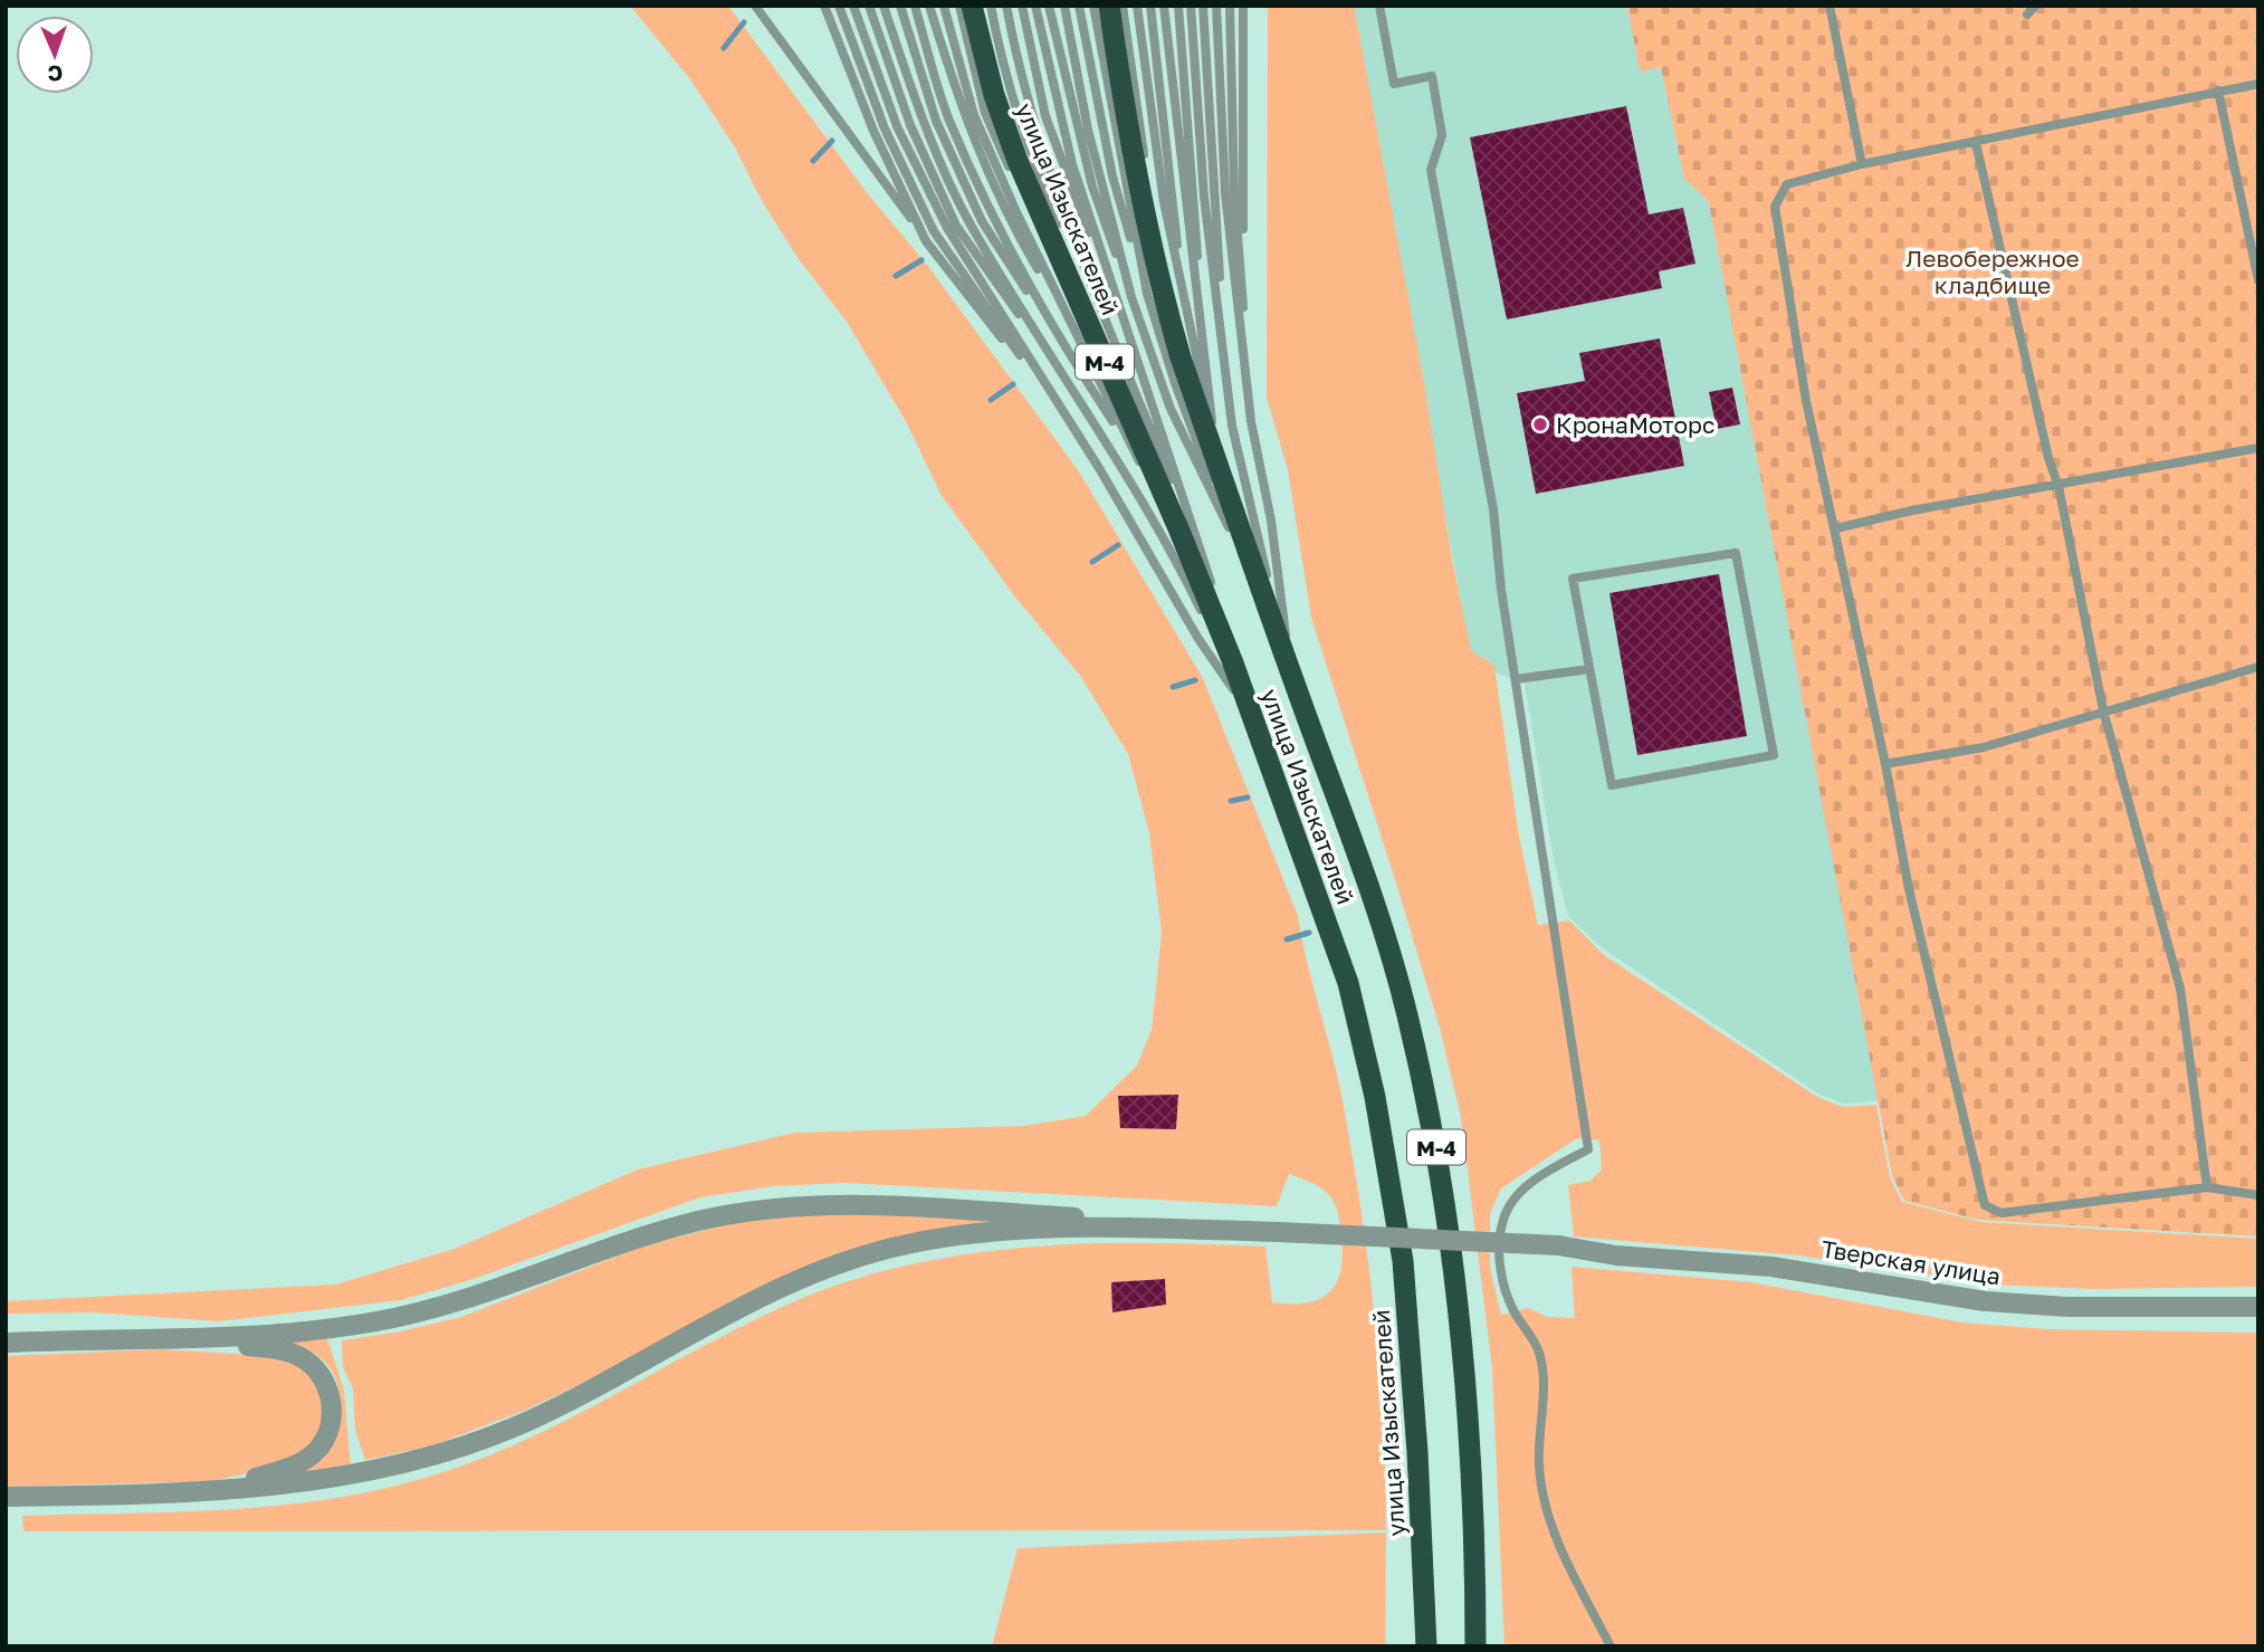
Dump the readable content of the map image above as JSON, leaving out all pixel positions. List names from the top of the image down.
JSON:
{
  "streets": {
    "highway": ["улица Изыскателей", "М-4"],
    "street": ["Тверская улица"]
  },
  "parks": ["Левобережное кладбище"],
  "places": ["КронаМоторс"],
  "north": "bottom"
}
